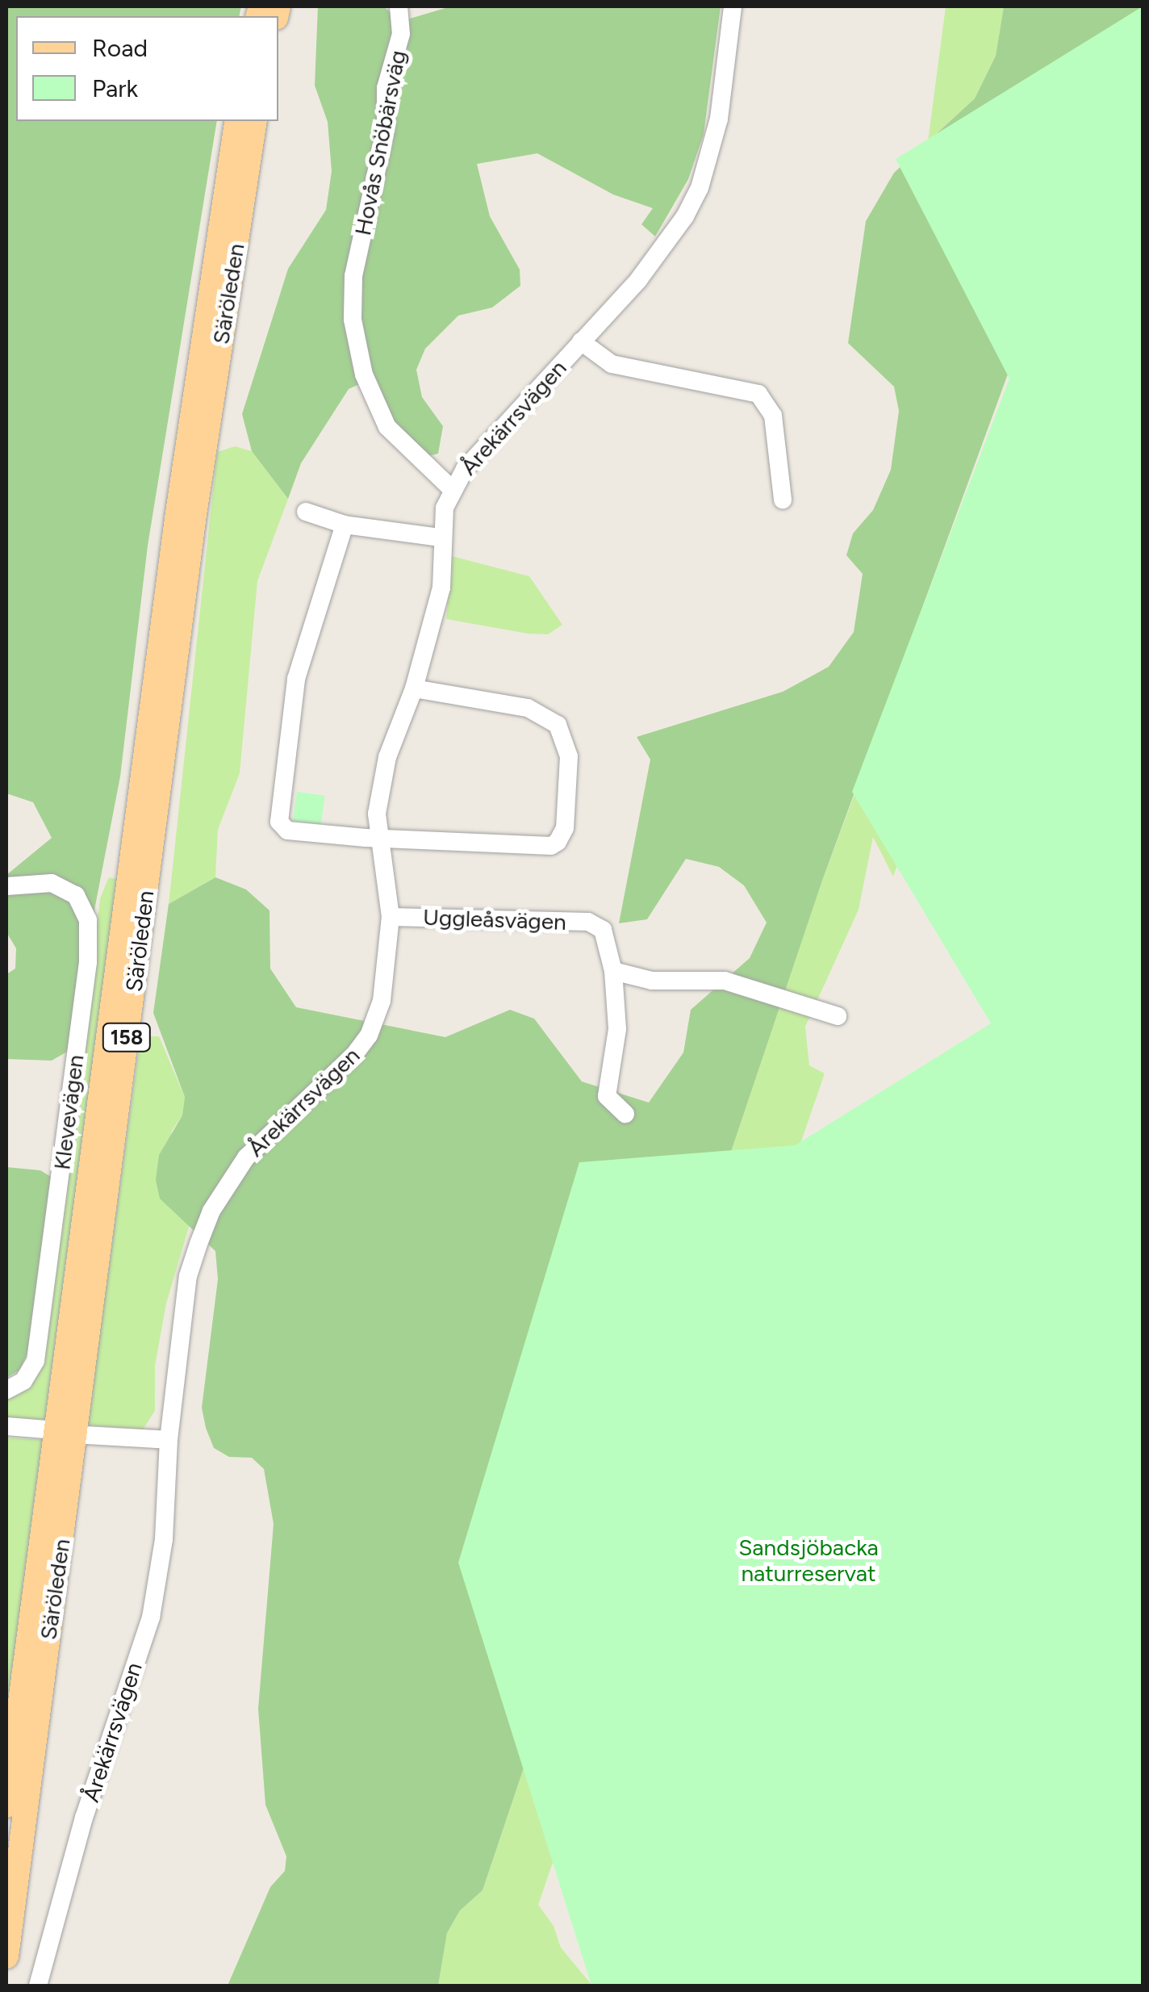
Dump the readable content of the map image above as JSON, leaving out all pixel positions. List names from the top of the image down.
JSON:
{
  "streets": {
    "main road": ["Säröleden", "158"],
    "street": [
      "Hovås Snöbärsväg",
      "Årekärrsvägen",
      "Uggleåsvägen",
      "Klevevägen"
    ]
  },
  "crossings": [
    ["Hovås Snöbärsväg", "Årekärrsvägen"],
    ["Årekärrsvägen", "Uggleåsvägen"]
  ],
  "parks": ["Sandsjöbacka naturreservat"],
  "legend": ["Road", "Park"]
}
